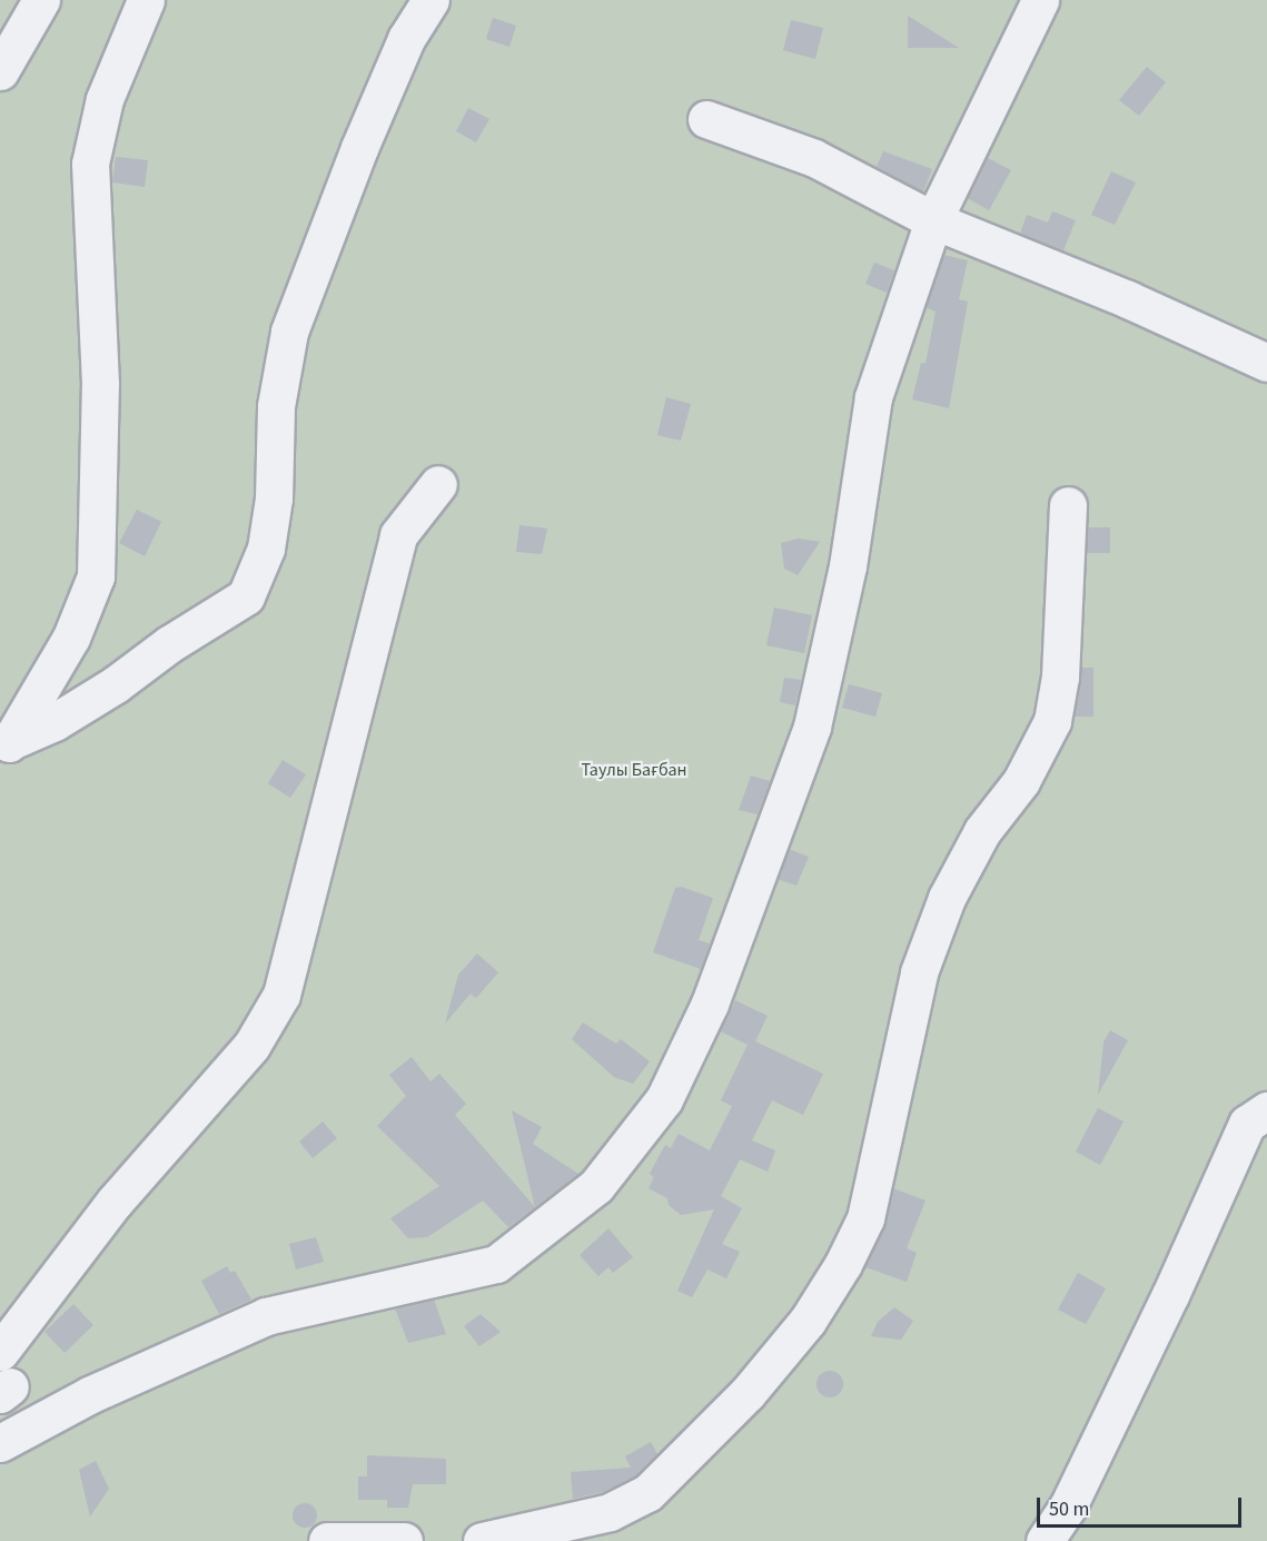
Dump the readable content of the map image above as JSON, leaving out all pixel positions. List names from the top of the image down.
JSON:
{
  "parks": ["Таулы Бағбан"],
  "scale_bar": "50 m"
}
